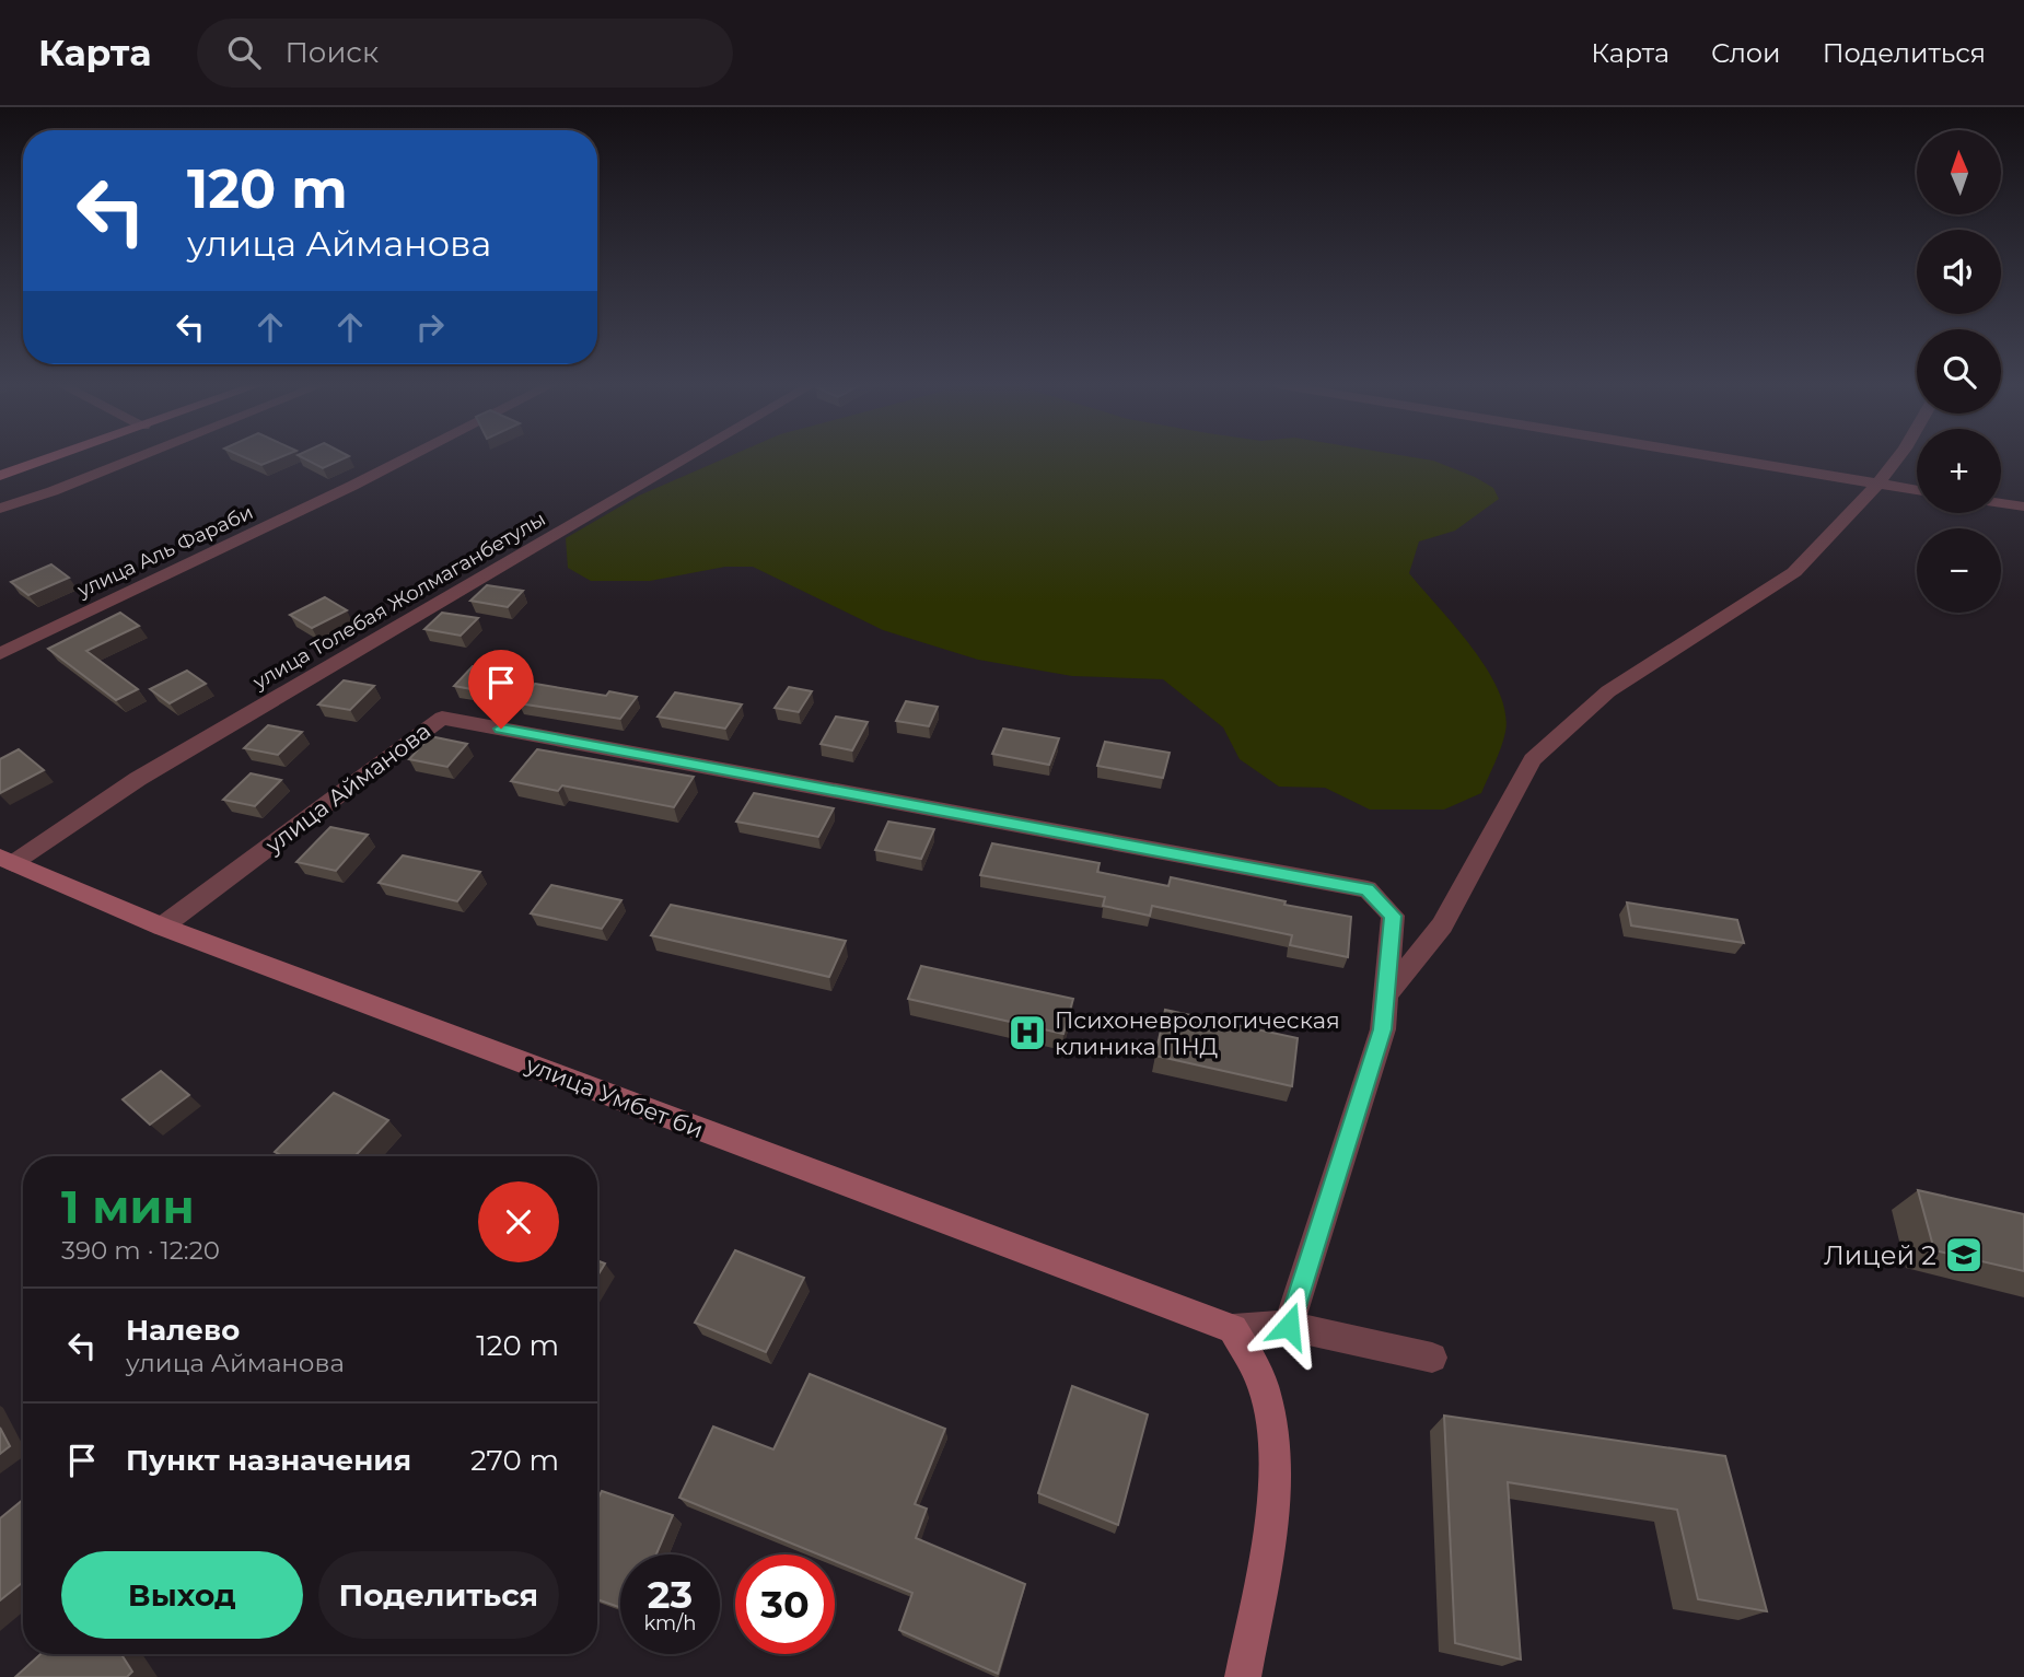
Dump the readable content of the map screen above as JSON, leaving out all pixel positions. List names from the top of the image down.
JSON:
{
  "streets": {
    "street": [
      "улица Аль Фараби",
      "улица Толебая Жолмаганбетулы",
      "улица Айманова",
      "улица Умбет би"
    ]
  },
  "crossings": [
    ["улица Толебая Жолмаганбетулы", "улица Умбет би"],
    ["улица Айманова", "улица Умбет би"]
  ],
  "places": {
    "hospital": ["Психоневрологическая клиника ПНД"],
    "school or university": ["Лицей 2"]
  },
  "north": "top",
  "page": {
    "header": "Карта",
    "search": "Поиск",
    "nav": ["Карта", "Слои", "Поделиться"],
    "map_buttons": ["+", "−"],
    "turn": ["120 m", "улица Айманова"],
    "heading": ["1 мин", "390 m · 12:20"],
    "list": [
      {
        "name": "Налево",
        "note": "улица Айманова",
        "value": "120 m"
      },
      {
        "name": "Пункт назначения",
        "value": "270 m"
      }
    ],
    "buttons": ["Выход", "Поделиться"],
    "speed": "23 km/h",
    "limit": "30"
  }
}
